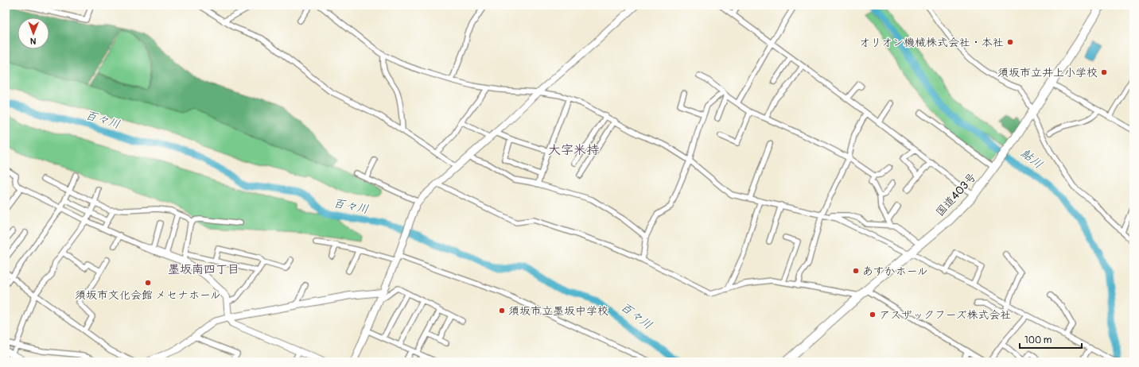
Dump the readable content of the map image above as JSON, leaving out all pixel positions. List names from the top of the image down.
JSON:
{
  "streets": {
    "highway": ["国道403号"]
  },
  "districts": ["大字米持", "墨坂南四丁目"],
  "water": ["百々川", "鮎川"],
  "places": [
    "オリオン機械株式会社・本社",
    "須坂市立井上小学校",
    "あすかホール",
    "須坂市文化会館 メセナホール",
    "須坂市立墨坂中学校",
    "アスザックフーズ株式会社"
  ],
  "scale_bar": "100 m",
  "north": "bottom"
}
